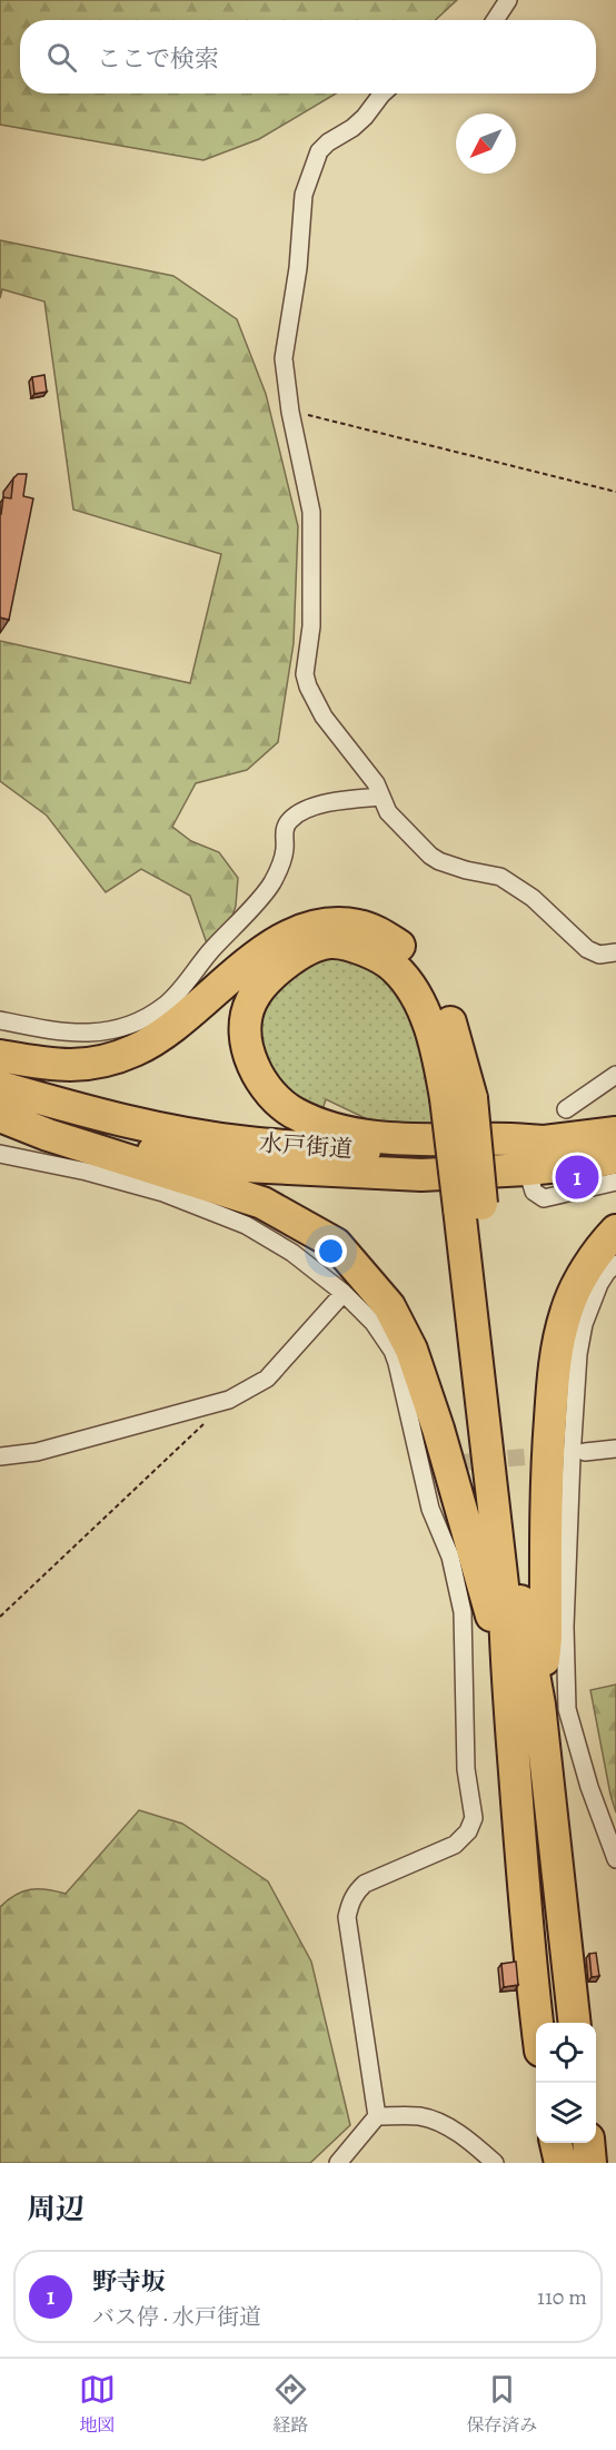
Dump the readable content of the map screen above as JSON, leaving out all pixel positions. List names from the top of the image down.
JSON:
{
  "streets": {
    "highway": ["水戸街道"]
  },
  "north": "bottom left",
  "page": {
    "search": "ここで検索",
    "pins": "1",
    "heading": "周辺",
    "list": [
      {
        "mark": "1",
        "name": "野寺坂",
        "note": "バス停 · 水戸街道",
        "value": "110 m"
      }
    ],
    "nav": ["地図", "経路", "保存済み"]
  }
}
